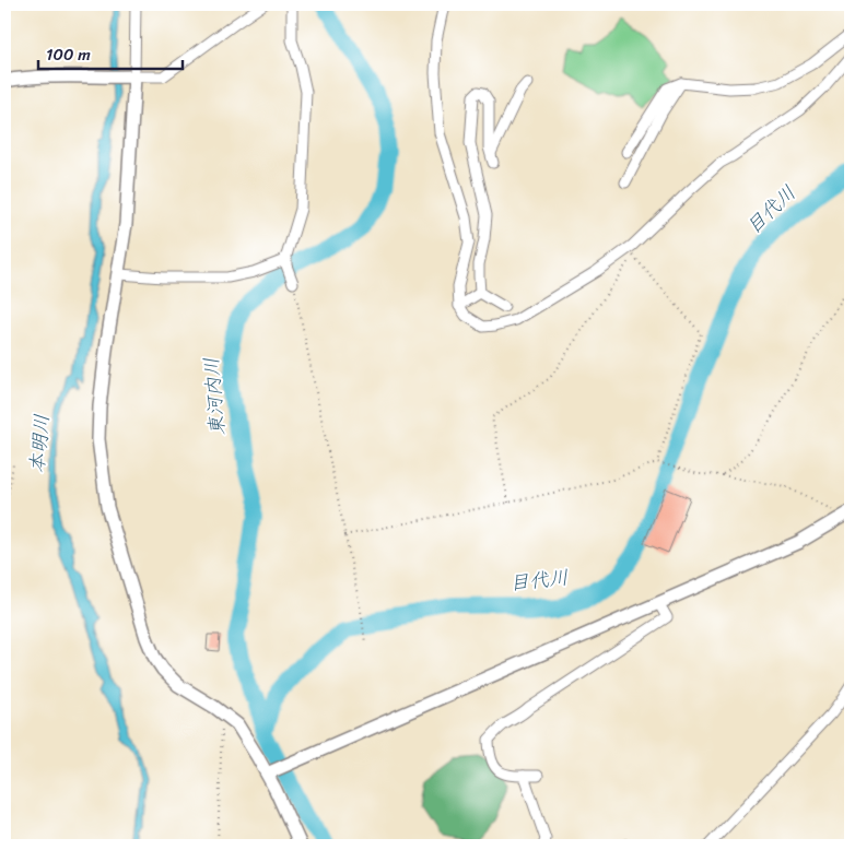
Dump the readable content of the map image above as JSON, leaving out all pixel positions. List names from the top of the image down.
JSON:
{
  "water": ["目代川", "東河内川", "本明川"],
  "scale_bar": "100 m"
}
